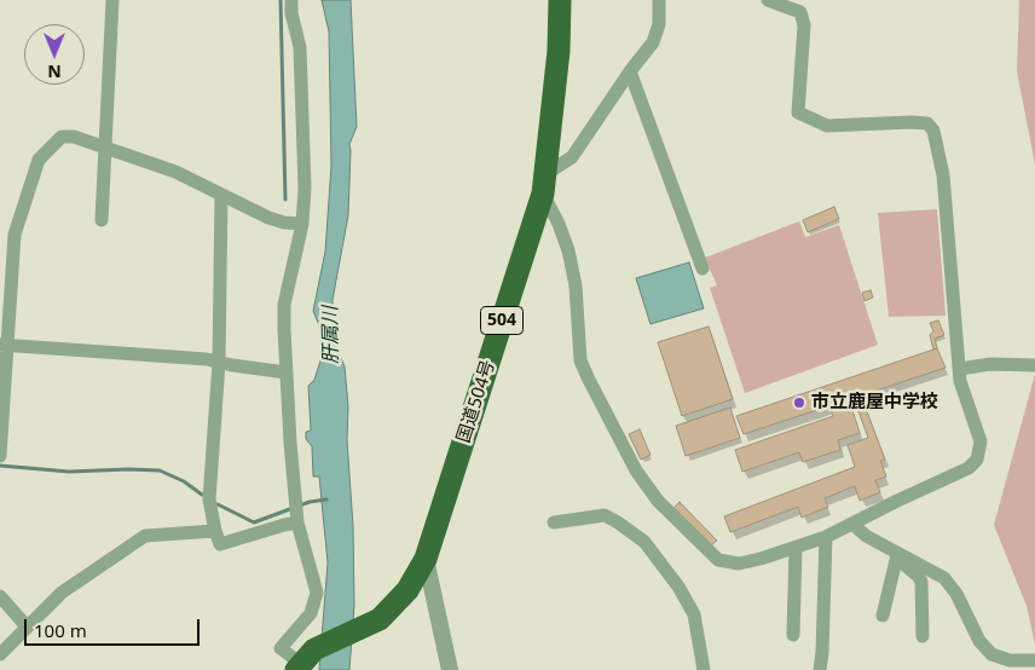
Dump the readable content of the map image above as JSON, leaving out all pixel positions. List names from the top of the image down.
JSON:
{
  "streets": {
    "highway": ["504", "国道504号"]
  },
  "water": ["肝属川"],
  "places": ["市立鹿屋中学校"],
  "scale_bar": "100 m",
  "north": "bottom"
}
